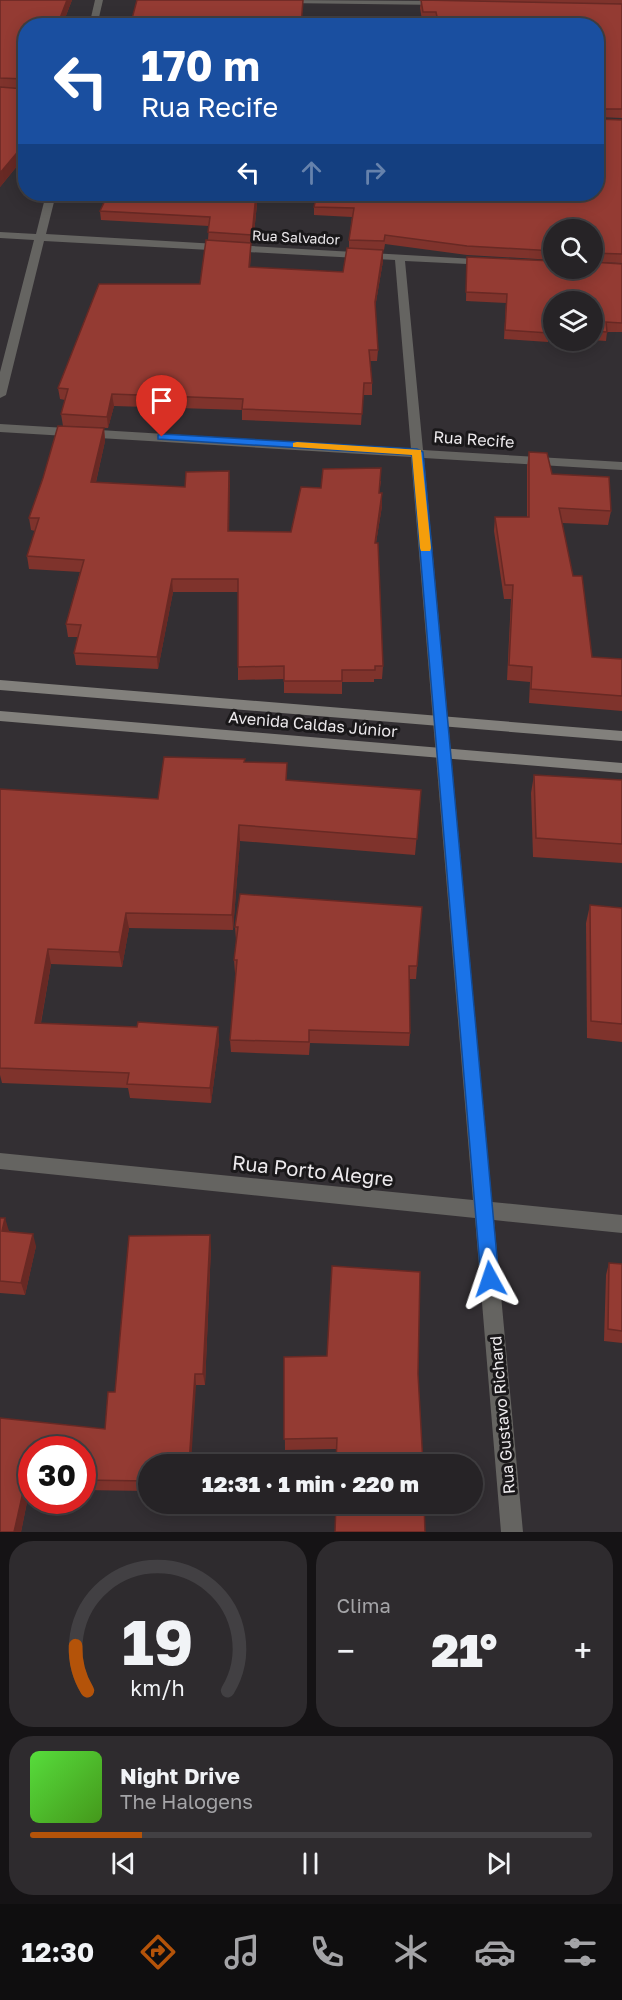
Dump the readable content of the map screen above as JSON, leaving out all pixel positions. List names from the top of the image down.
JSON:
{
  "streets": {
    "main road": ["Avenida Caldas Júnior"],
    "street": [
      "Rua Salvador",
      "Rua Recife",
      "Rua Porto Alegre",
      "Rua Gustavo Richard"
    ]
  },
  "crossings": [
    ["Rua Salvador", "Rua Gustavo Richard"],
    ["Rua Recife", "Rua Gustavo Richard"],
    ["Avenida Caldas Júnior", "Rua Gustavo Richard"],
    ["Rua Porto Alegre", "Rua Gustavo Richard"]
  ],
  "page": {
    "turn": ["170 m", "Rua Recife"],
    "limit": "30",
    "trip": "12:31 · 1 min · 220 m",
    "tile": "Clima",
    "heat": ["−", "21°", "+"],
    "song": ["Night Drive", "The Halogens"],
    "tabs": "12:30",
    "gauge": ["19", "km/h"]
  }
}
